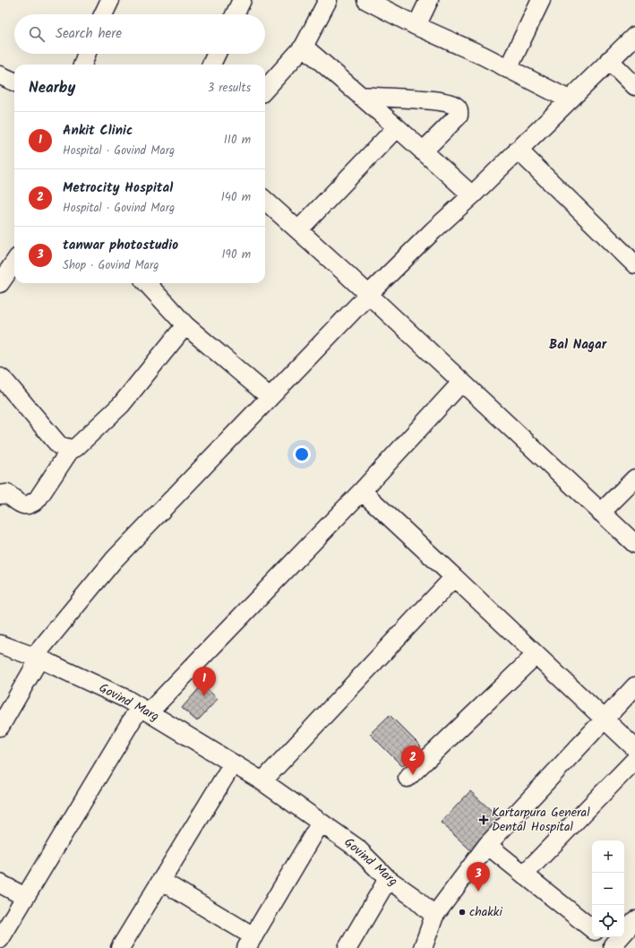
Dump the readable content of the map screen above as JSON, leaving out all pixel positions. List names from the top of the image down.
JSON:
{
  "streets": {
    "street": ["Govind Marg"]
  },
  "districts": ["Bal Nagar"],
  "places": {
    "health": ["Kartarpura General Dental Hospital"],
    "other": ["chakki"]
  },
  "page": {
    "search": "Search here",
    "heading": ["Nearby", "3 results"],
    "list": [
      {
        "mark": "1",
        "name": "Ankit Clinic",
        "note": "Hospital · Govind Marg",
        "value": "110 m"
      },
      {
        "mark": "2",
        "name": "Metrocity Hospital",
        "note": "Hospital · Govind Marg",
        "value": "140 m"
      },
      {
        "mark": "3",
        "name": "tanwar photostudio",
        "note": "Shop · Govind Marg",
        "value": "190 m"
      }
    ],
    "pins": ["1", "2", "3"],
    "map_buttons": ["+", "−"]
  }
}
